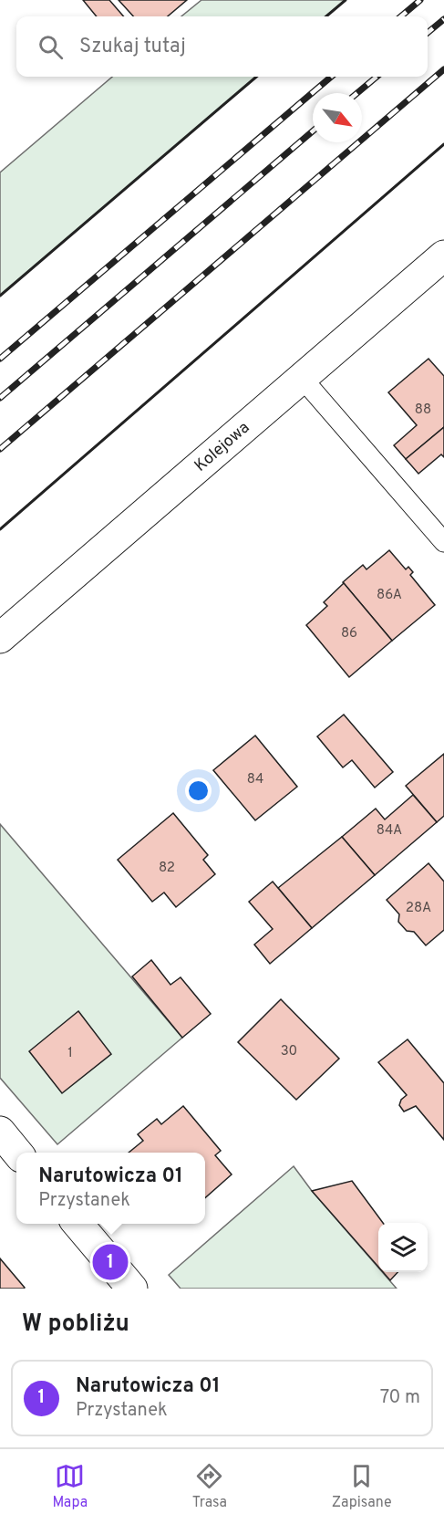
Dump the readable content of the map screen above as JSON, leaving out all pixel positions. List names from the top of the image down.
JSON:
{
  "streets": {
    "street": ["Kolejowa"]
  },
  "house_numbers": [
    "88",
    "86A",
    "86",
    "84",
    "84A",
    "82",
    "28A",
    "30",
    "1"
  ],
  "north": "bottom right",
  "page": {
    "search": "Szukaj tutaj",
    "popup": ["Narutowicza 01", "Przystanek"],
    "pins": "1",
    "heading": "W pobliżu",
    "list": [
      {
        "mark": "1",
        "name": "Narutowicza 01",
        "note": "Przystanek",
        "value": "70 m"
      }
    ],
    "nav": ["Mapa", "Trasa", "Zapisane"]
  }
}
